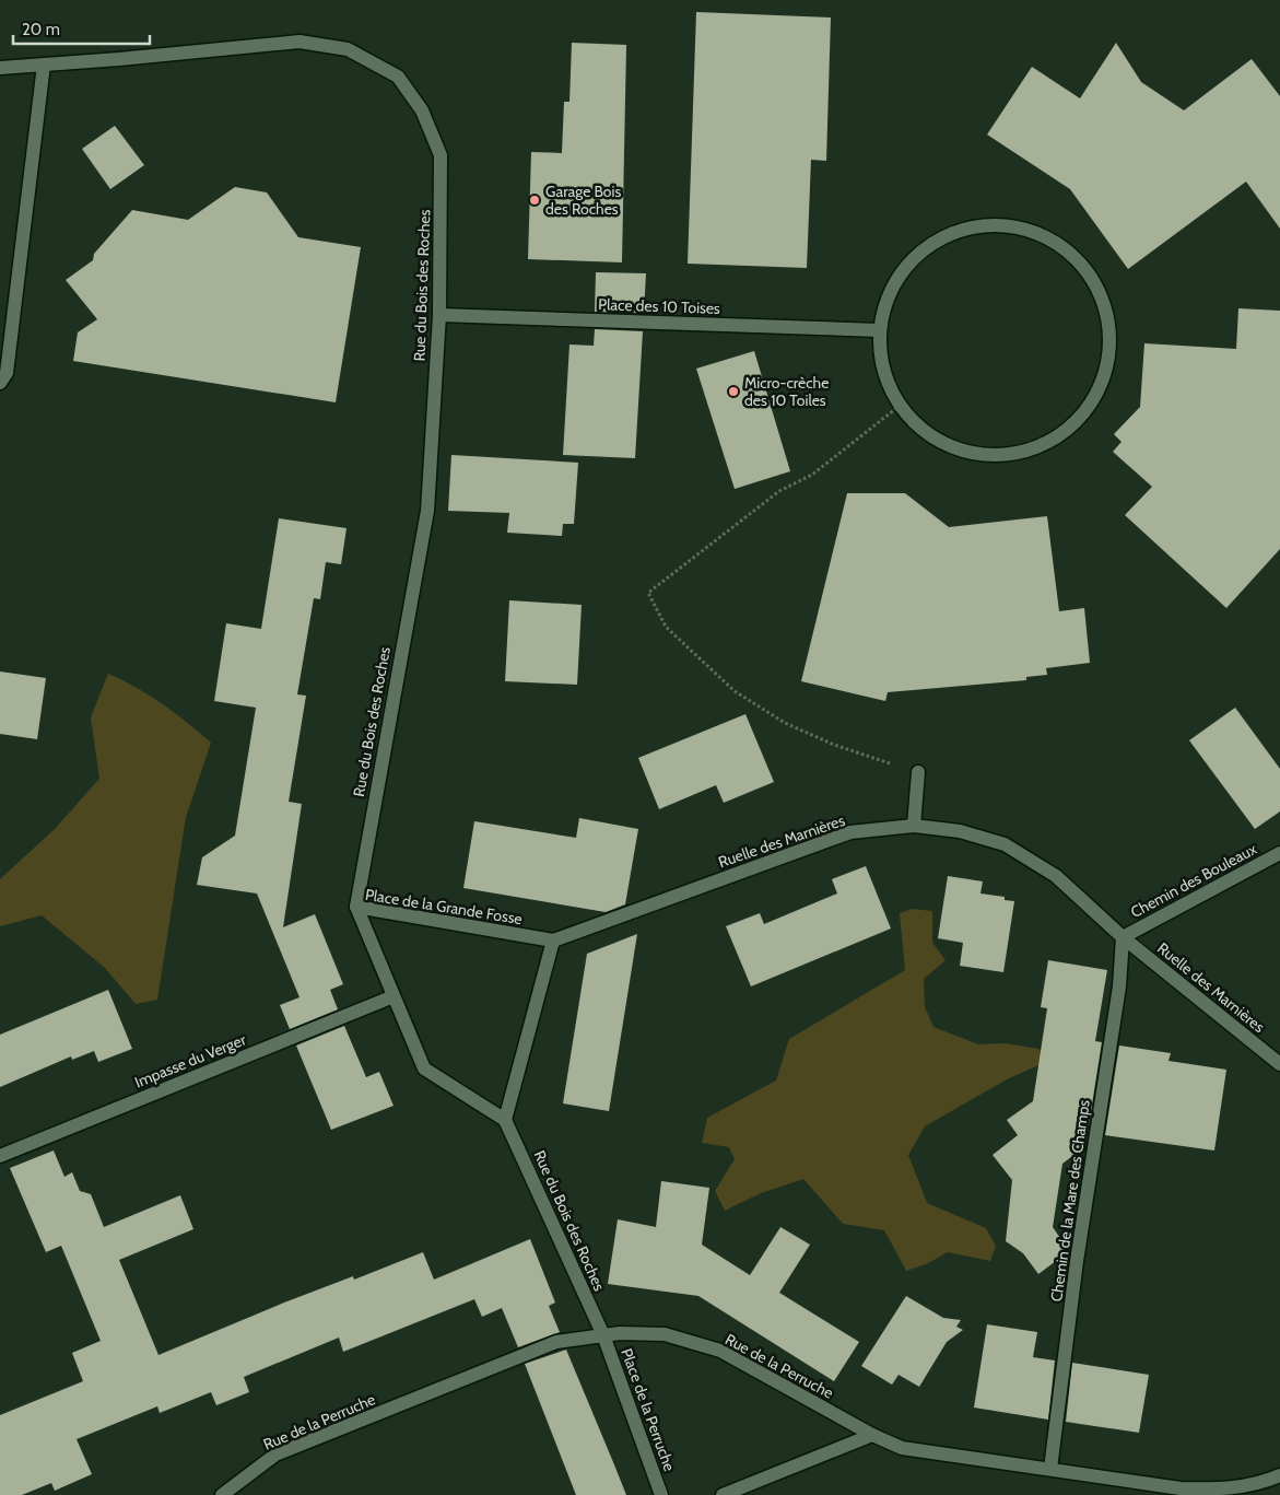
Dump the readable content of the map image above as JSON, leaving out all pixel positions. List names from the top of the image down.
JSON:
{
  "streets": {
    "street": [
      "Rue du Bois des Roches",
      "Place des 10 Toises",
      "Ruelle des Marnières",
      "Chemin des Bouleaux",
      "Place de la Grande Fosse",
      "Impasse du Verger",
      "Chemin de la Mare des Champs",
      "Rue de la Perruche",
      "Place de la Perruche"
    ]
  },
  "crossings": [
    ["Rue du Bois des Roches", "Place des 10 Toises"],
    ["Rue du Bois des Roches", "Place de la Grande Fosse"],
    ["Rue du Bois des Roches", "Rue de la Perruche"],
    ["Rue du Bois des Roches", "Place de la Perruche"],
    ["Ruelle des Marnières", "Chemin des Bouleaux"],
    ["Ruelle des Marnières", "Place de la Grande Fosse"],
    ["Ruelle des Marnières", "Chemin de la Mare des Champs"],
    ["Chemin des Bouleaux", "Chemin de la Mare des Champs"],
    ["Place de la Grande Fosse", "Impasse du Verger"],
    ["Chemin de la Mare des Champs", "Rue de la Perruche"],
    ["Rue de la Perruche", "Place de la Perruche"]
  ],
  "places": ["Garage Bois des Roches", "Micro-crèche des 10 Toiles"],
  "scale_bar": "20 m"
}
